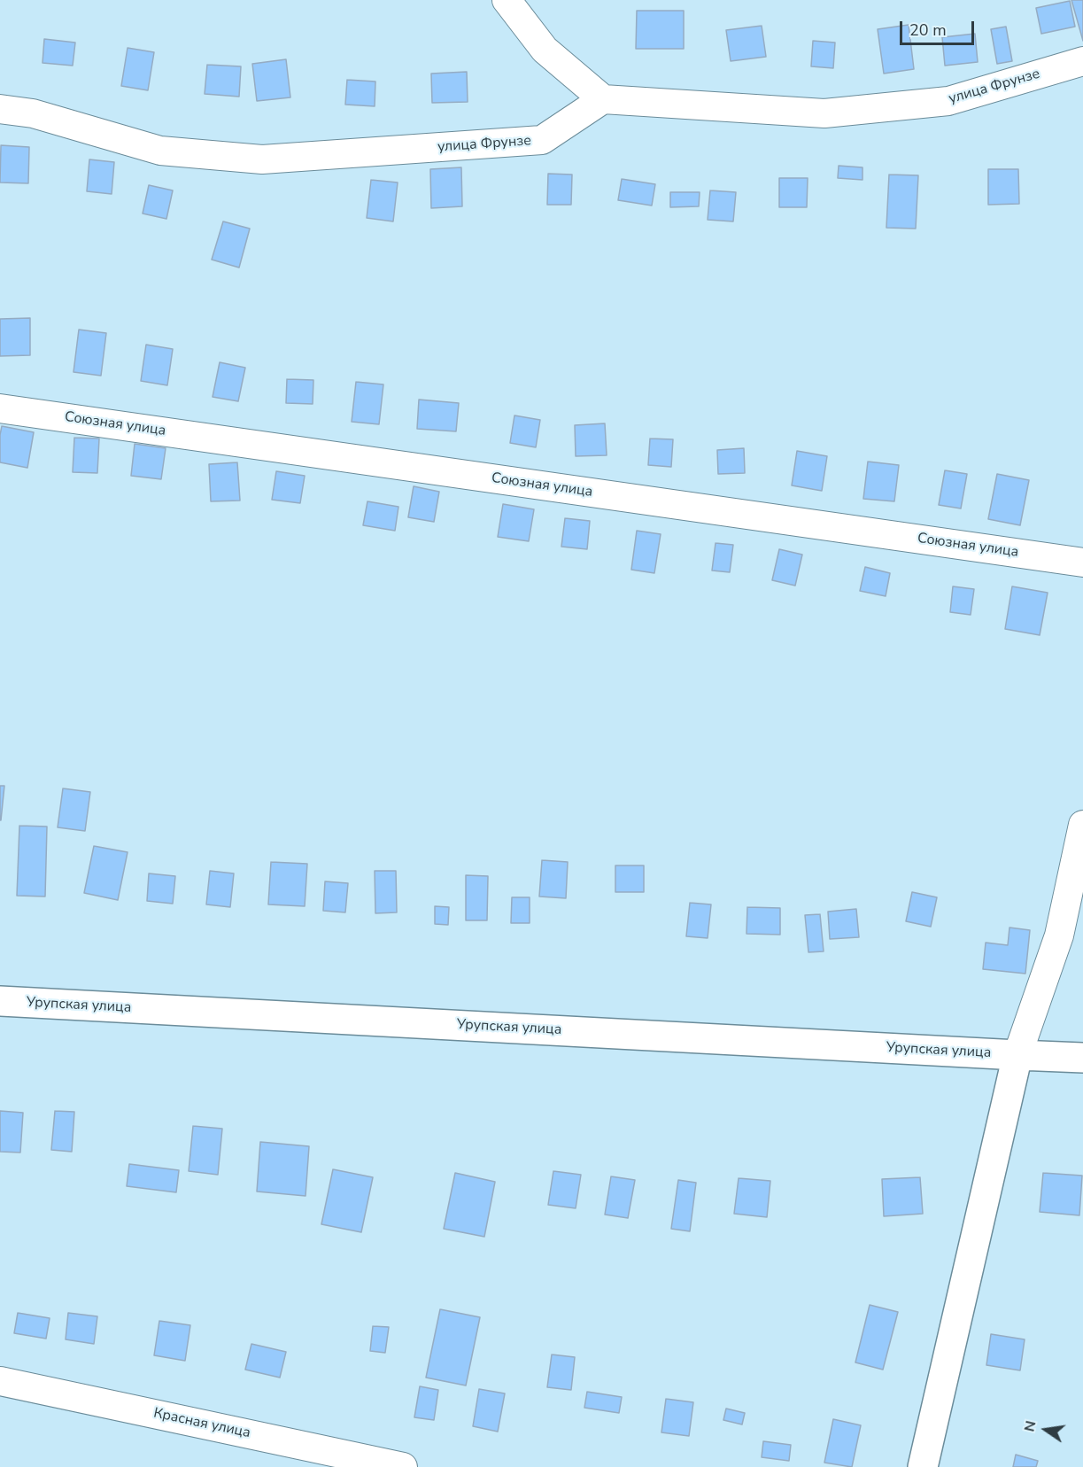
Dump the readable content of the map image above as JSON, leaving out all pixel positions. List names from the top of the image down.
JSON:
{
  "streets": {
    "street": [
      "улица Фрунзе",
      "Союзная улица",
      "Урупская улица",
      "Красная улица"
    ]
  },
  "scale_bar": "20 m",
  "north": "left"
}
